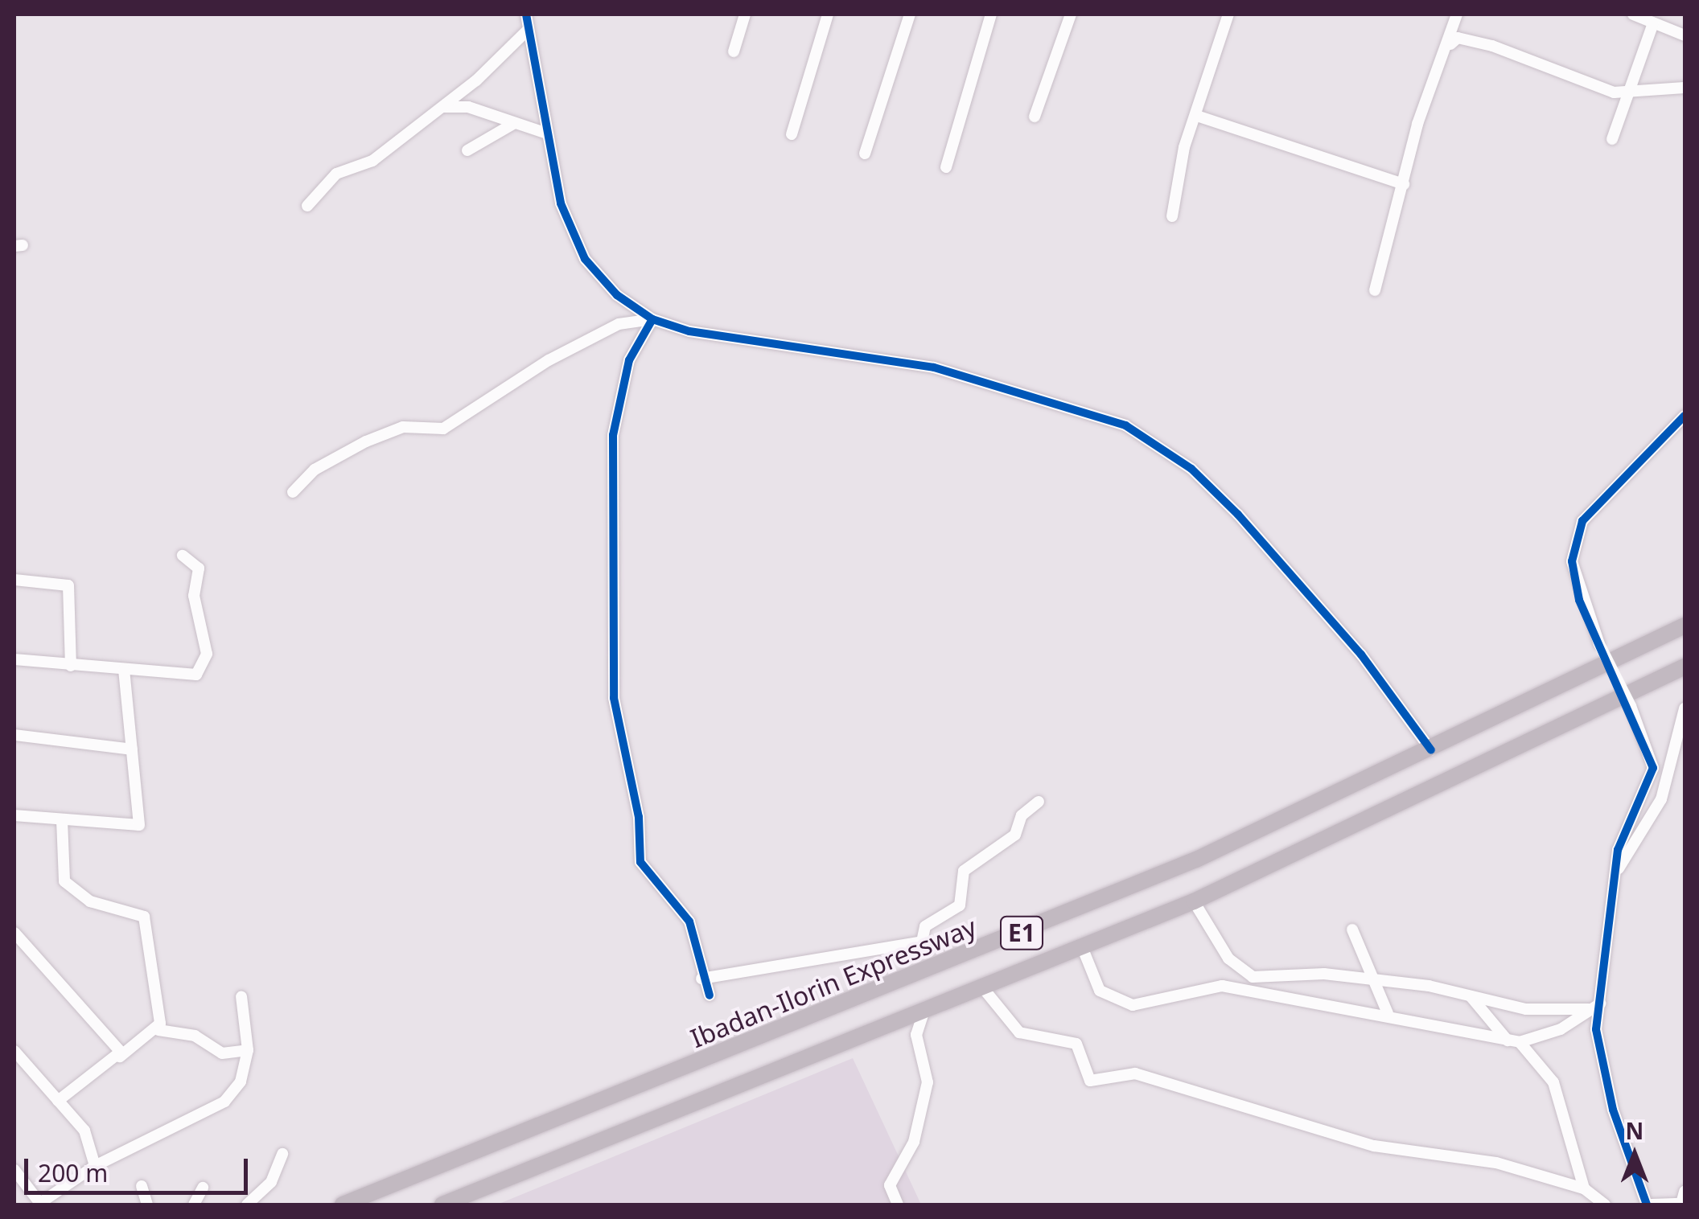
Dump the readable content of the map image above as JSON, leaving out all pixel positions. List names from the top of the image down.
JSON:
{
  "streets": {
    "highway": ["E1", "Ibadan-Ilorin Expressway"]
  },
  "scale_bar": "200 m",
  "north": "top"
}
